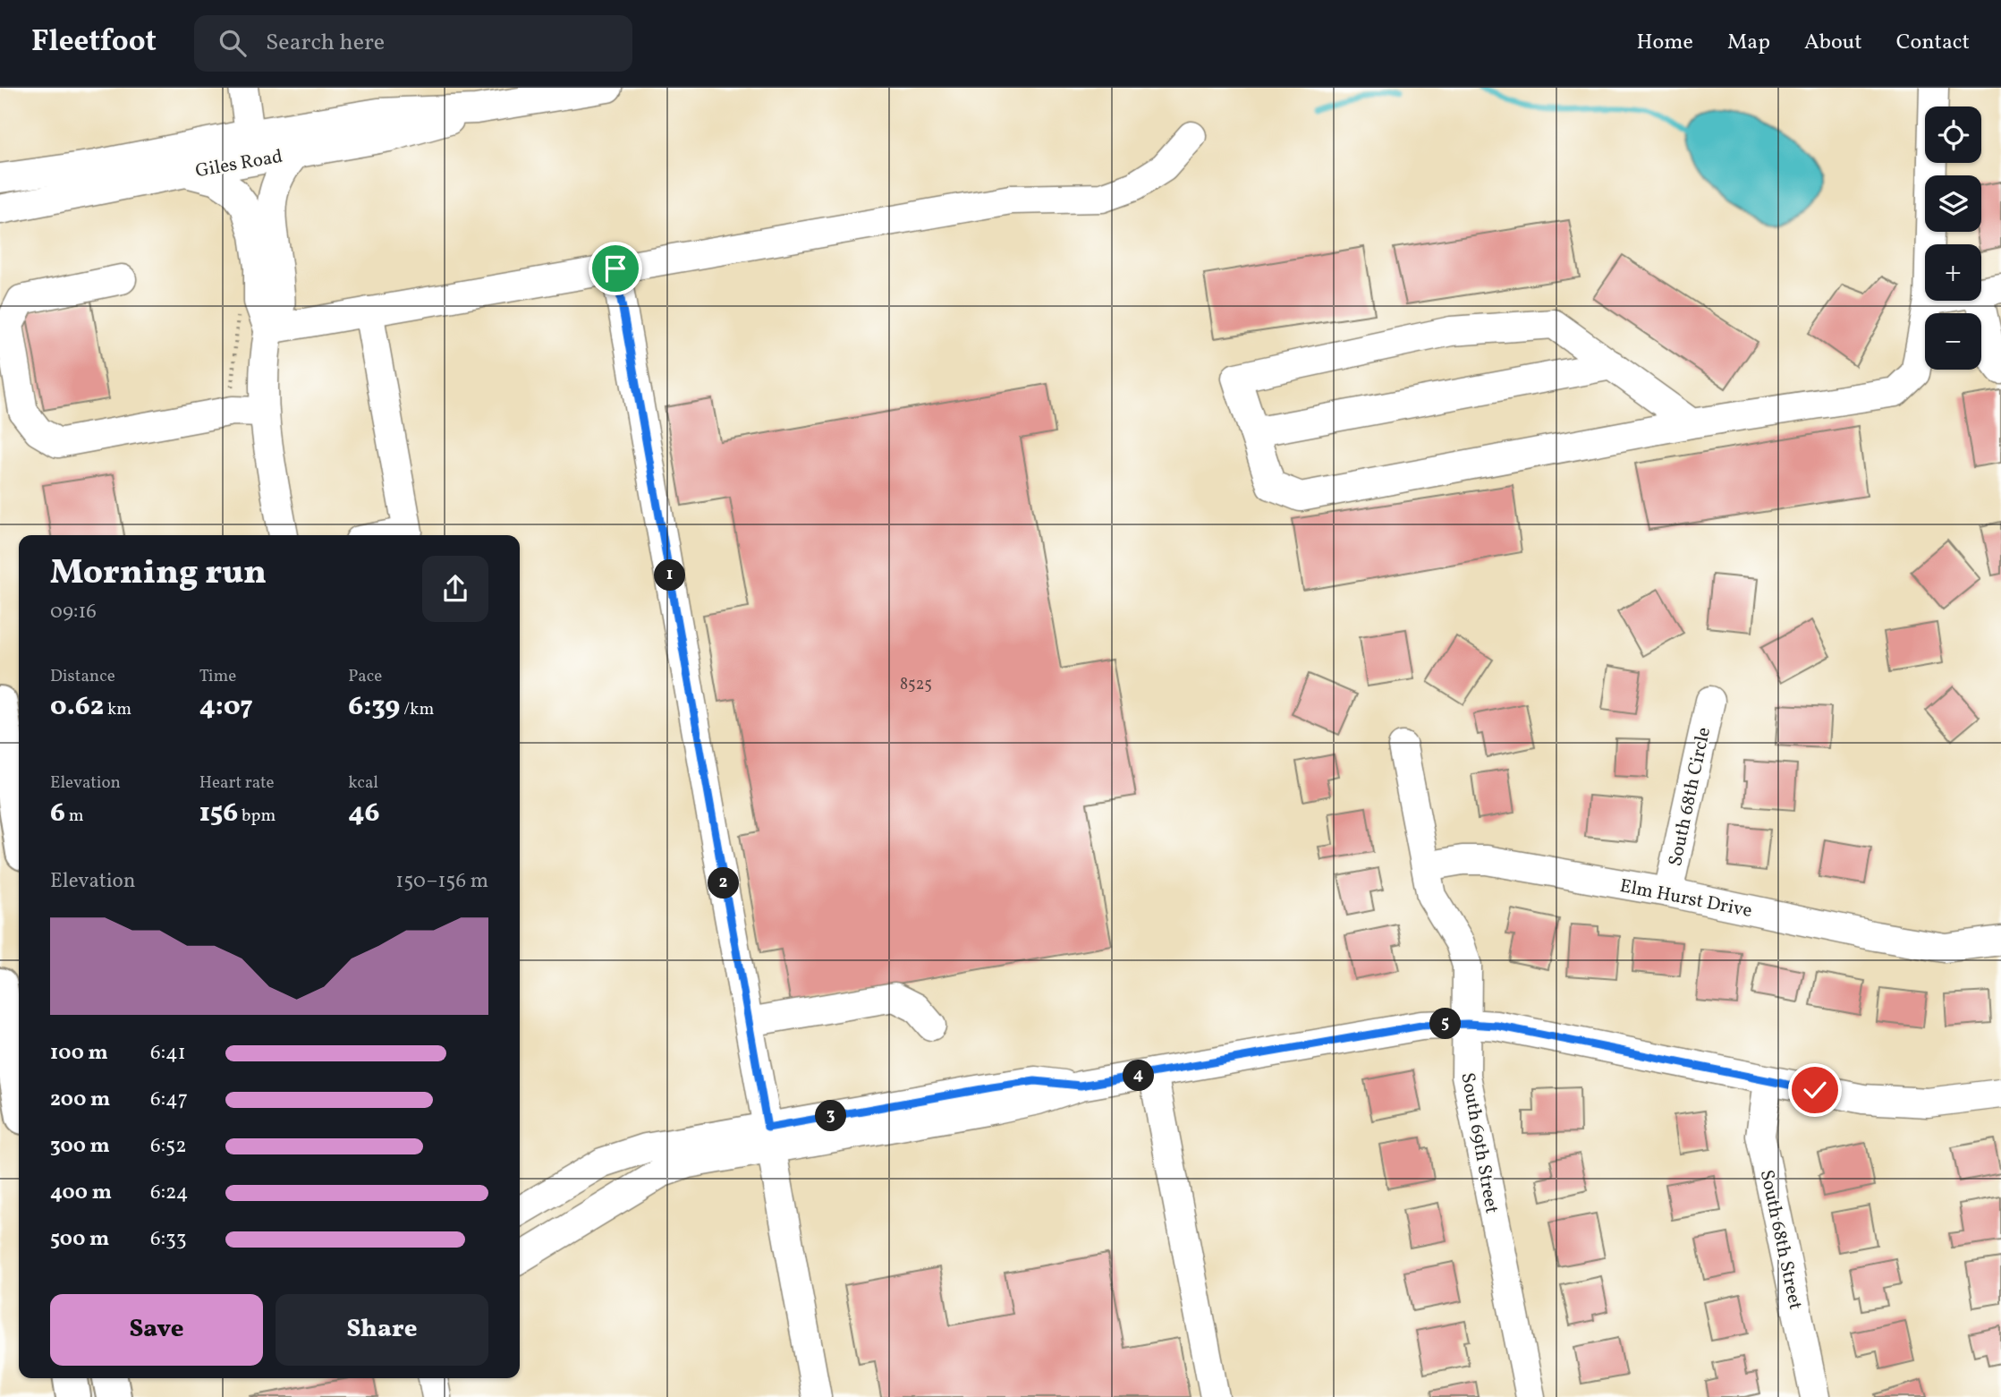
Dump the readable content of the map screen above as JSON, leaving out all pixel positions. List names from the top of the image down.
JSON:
{
  "streets": {
    "street": [
      "Giles Road",
      "South 68th Circle",
      "Elm Hurst Drive",
      "South 69th Street",
      "South 68th Street"
    ]
  },
  "crossings": [
    ["South 68th Circle", "Elm Hurst Drive"],
    ["Elm Hurst Drive", "South 69th Street"]
  ],
  "house_numbers": ["8525"],
  "page": {
    "header": "Fleetfoot",
    "search": "Search here",
    "nav": [
      "Home",
      "Map",
      "About",
      "Contact"
    ],
    "map_buttons": ["+", "−"],
    "heading": ["Morning run", "09:16"],
    "pins": [
      "1",
      "2",
      "5",
      "4",
      "3"
    ],
    "stats": [
      ["Distance", "0.62 km"],
      ["Time", "4:07"],
      ["Pace", "6:39 /km"],
      ["Elevation", "6 m"],
      ["Heart rate", "156 bpm"],
      ["kcal", "46"]
    ],
    "chart": ["Elevation", "150–156 m"],
    "list": [
      {
        "name": "100 m",
        "note": "6:41"
      },
      {
        "name": "200 m",
        "note": "6:47"
      },
      {
        "name": "300 m",
        "note": "6:52"
      },
      {
        "name": "400 m",
        "note": "6:24"
      },
      {
        "name": "500 m",
        "note": "6:33"
      }
    ],
    "buttons": ["Save", "Share"]
  }
}
